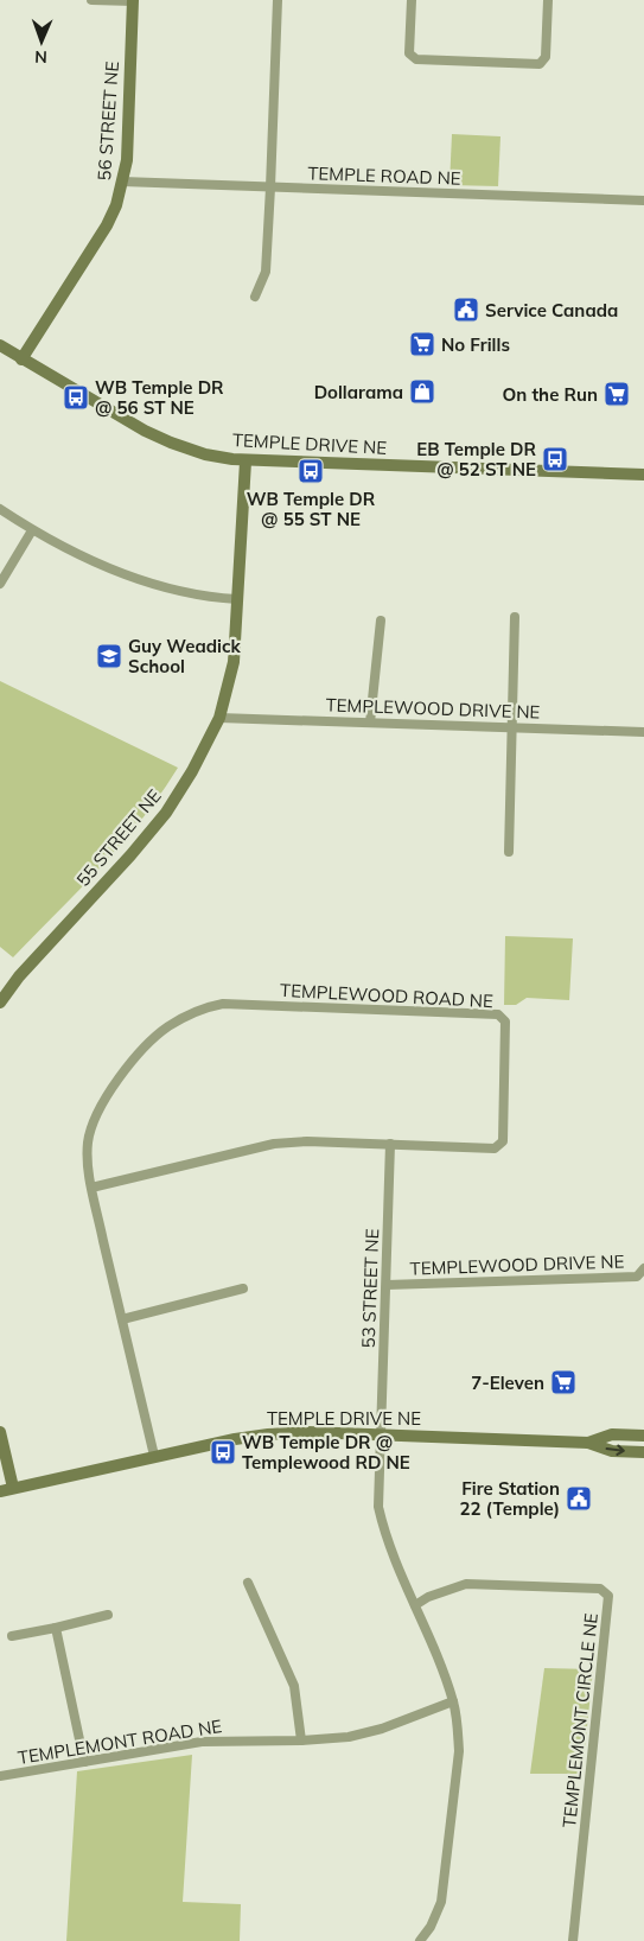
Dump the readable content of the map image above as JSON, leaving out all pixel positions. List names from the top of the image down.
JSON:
{
  "streets": {
    "street": [
      "56 STREET NE",
      "TEMPLE ROAD NE",
      "TEMPLE DRIVE NE",
      "TEMPLEWOOD DRIVE NE",
      "55 STREET NE",
      "TEMPLEWOOD ROAD NE",
      "53 STREET NE",
      "TEMPLEMONT CIRCLE NE",
      "TEMPLEMONT ROAD NE"
    ]
  },
  "crossings": [
    ["56 STREET NE", "TEMPLE ROAD NE"],
    ["56 STREET NE", "TEMPLE DRIVE NE"],
    ["TEMPLE DRIVE NE", "55 STREET NE"],
    ["TEMPLE DRIVE NE", "TEMPLEWOOD ROAD NE"],
    ["TEMPLE DRIVE NE", "53 STREET NE"],
    ["TEMPLEWOOD DRIVE NE", "55 STREET NE"],
    ["TEMPLEWOOD DRIVE NE", "53 STREET NE"],
    ["TEMPLEWOOD ROAD NE", "53 STREET NE"],
    ["53 STREET NE", "TEMPLEMONT CIRCLE NE"],
    ["53 STREET NE", "TEMPLEMONT ROAD NE"]
  ],
  "places": {
    "public building": ["Service Canada", "Fire Station 22 (Temple)"],
    "supermarket": ["No Frills", "On the Run", "7-Eleven"],
    "shop": ["Dollarama"],
    "bus stop": [
      "WB Temple DR @ 56 ST NE",
      "EB Temple DR @ 52 ST NE",
      "WB Temple DR @ 55 ST NE",
      "WB Temple DR @ Templewood RD NE"
    ],
    "school or university": ["Guy Weadick School"]
  },
  "north": "bottom"
}
